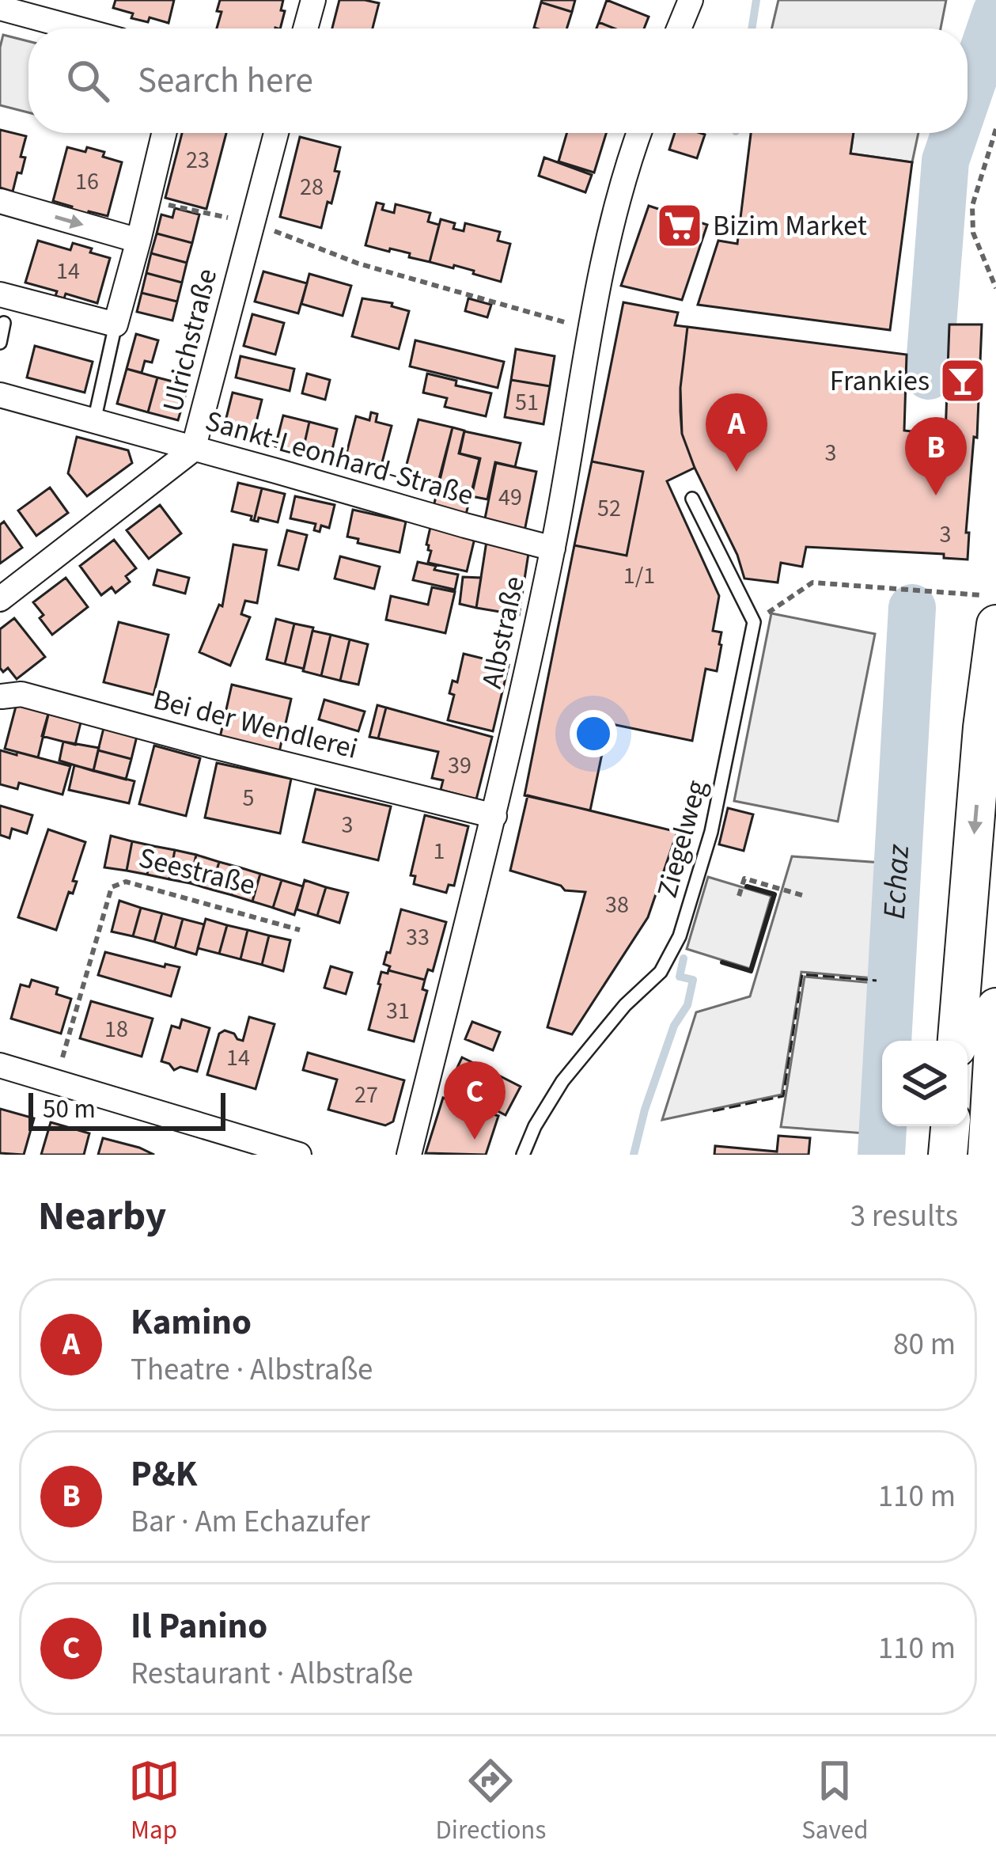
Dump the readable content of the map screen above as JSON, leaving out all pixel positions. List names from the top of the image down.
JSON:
{
  "streets": {
    "street": [
      "Ulrichstraße",
      "Sankt-Leonhard-Straße",
      "Albstraße",
      "Bei der Wendlerei"
    ],
    "lane": ["Ziegelweg"],
    "path": ["Seestraße"]
  },
  "crossings": [
    ["Ulrichstraße", "Sankt-Leonhard-Straße"],
    ["Sankt-Leonhard-Straße", "Albstraße"],
    ["Albstraße", "Bei der Wendlerei"]
  ],
  "water": ["Echaz"],
  "places": {
    "supermarket": ["Bizim Market"],
    "bar": ["Frankies"]
  },
  "house_numbers": [
    "23",
    "16",
    "28",
    "14",
    "51",
    "3",
    "49",
    "52",
    "3",
    "1/1",
    "39",
    "5",
    "3",
    "1",
    "38",
    "33",
    "31",
    "18",
    "14",
    "27"
  ],
  "scale_bar": "50 m",
  "page": {
    "search": "Search here",
    "pins": ["A", "B", "C"],
    "scale": "50 m",
    "heading": ["Nearby", "3 results"],
    "list": [
      {
        "mark": "A",
        "name": "Kamino",
        "note": "Theatre · Albstraße",
        "value": "80 m"
      },
      {
        "mark": "B",
        "name": "P&K",
        "note": "Bar · Am Echazufer",
        "value": "110 m"
      },
      {
        "mark": "C",
        "name": "Il Panino",
        "note": "Restaurant · Albstraße",
        "value": "110 m"
      }
    ],
    "nav": ["Map", "Directions", "Saved"]
  }
}
